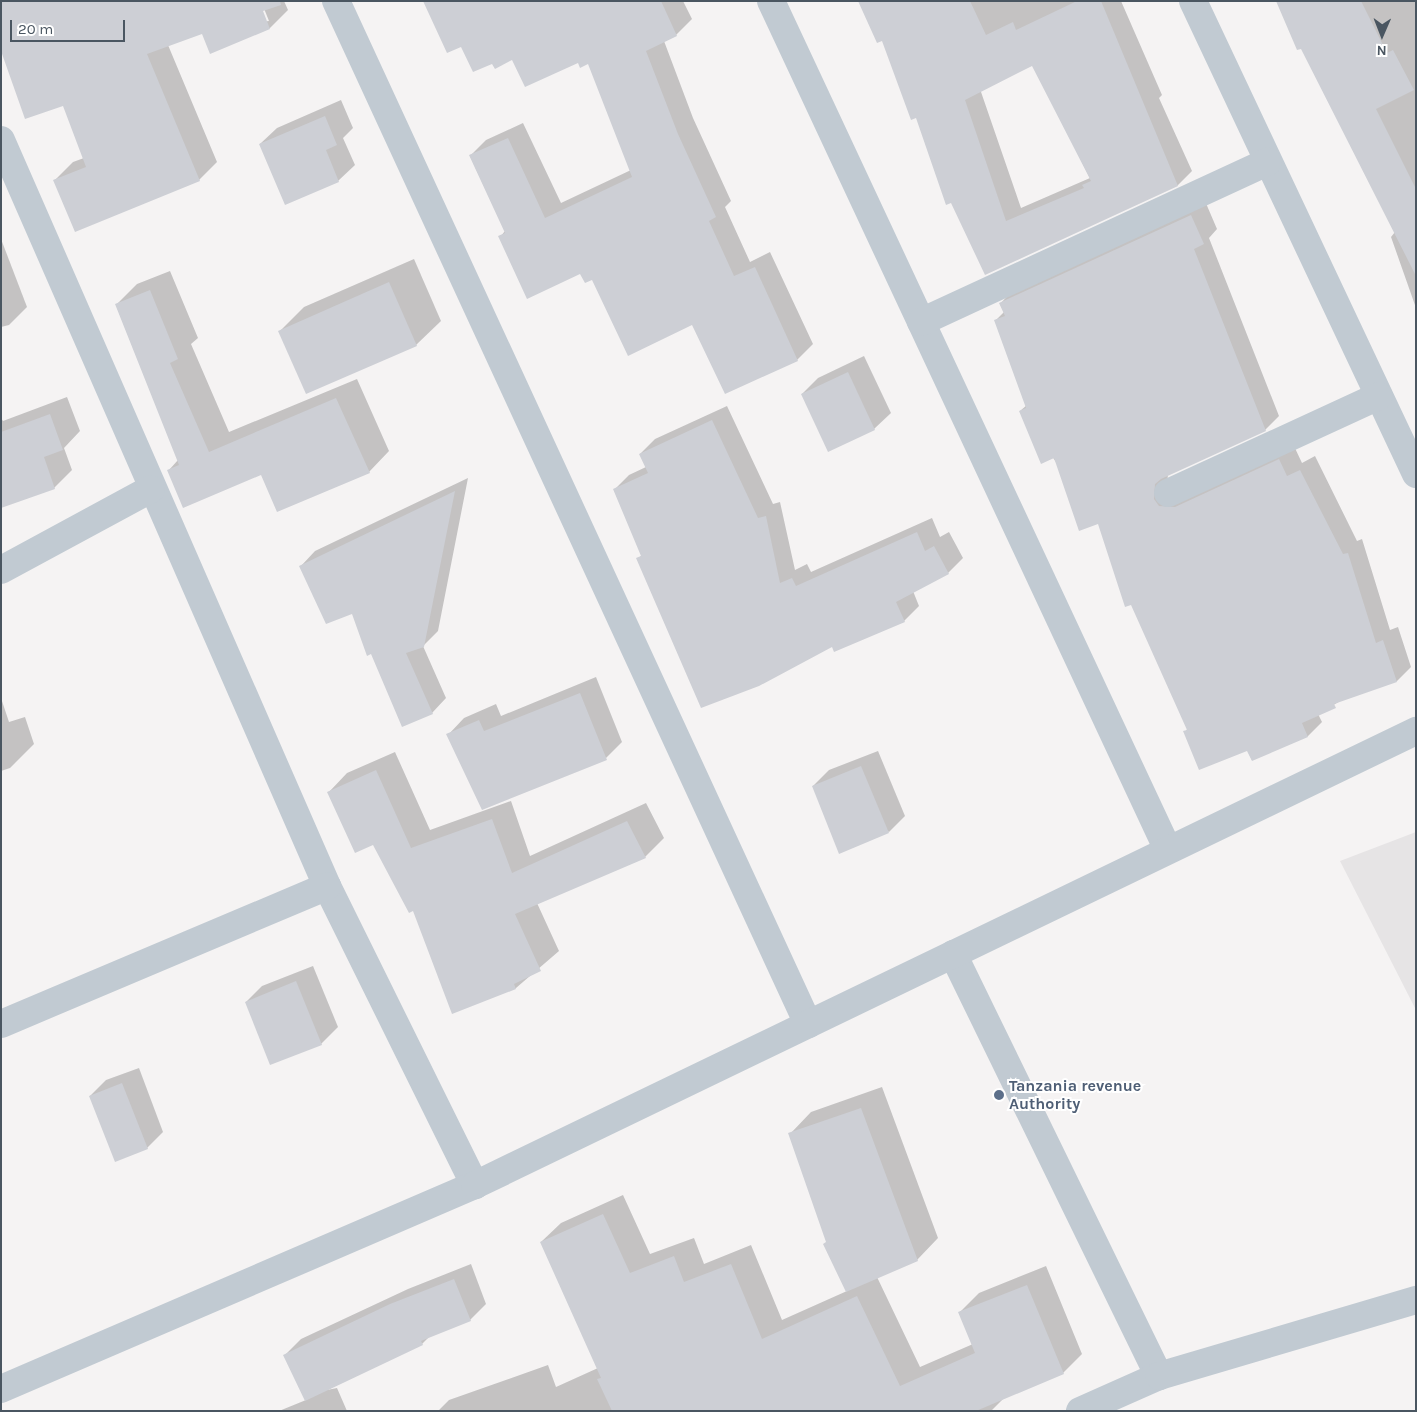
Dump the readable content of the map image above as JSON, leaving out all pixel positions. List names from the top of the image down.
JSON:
{
  "places": ["Tanzania revenue Authority"],
  "scale_bar": "20 m",
  "north": "bottom"
}
